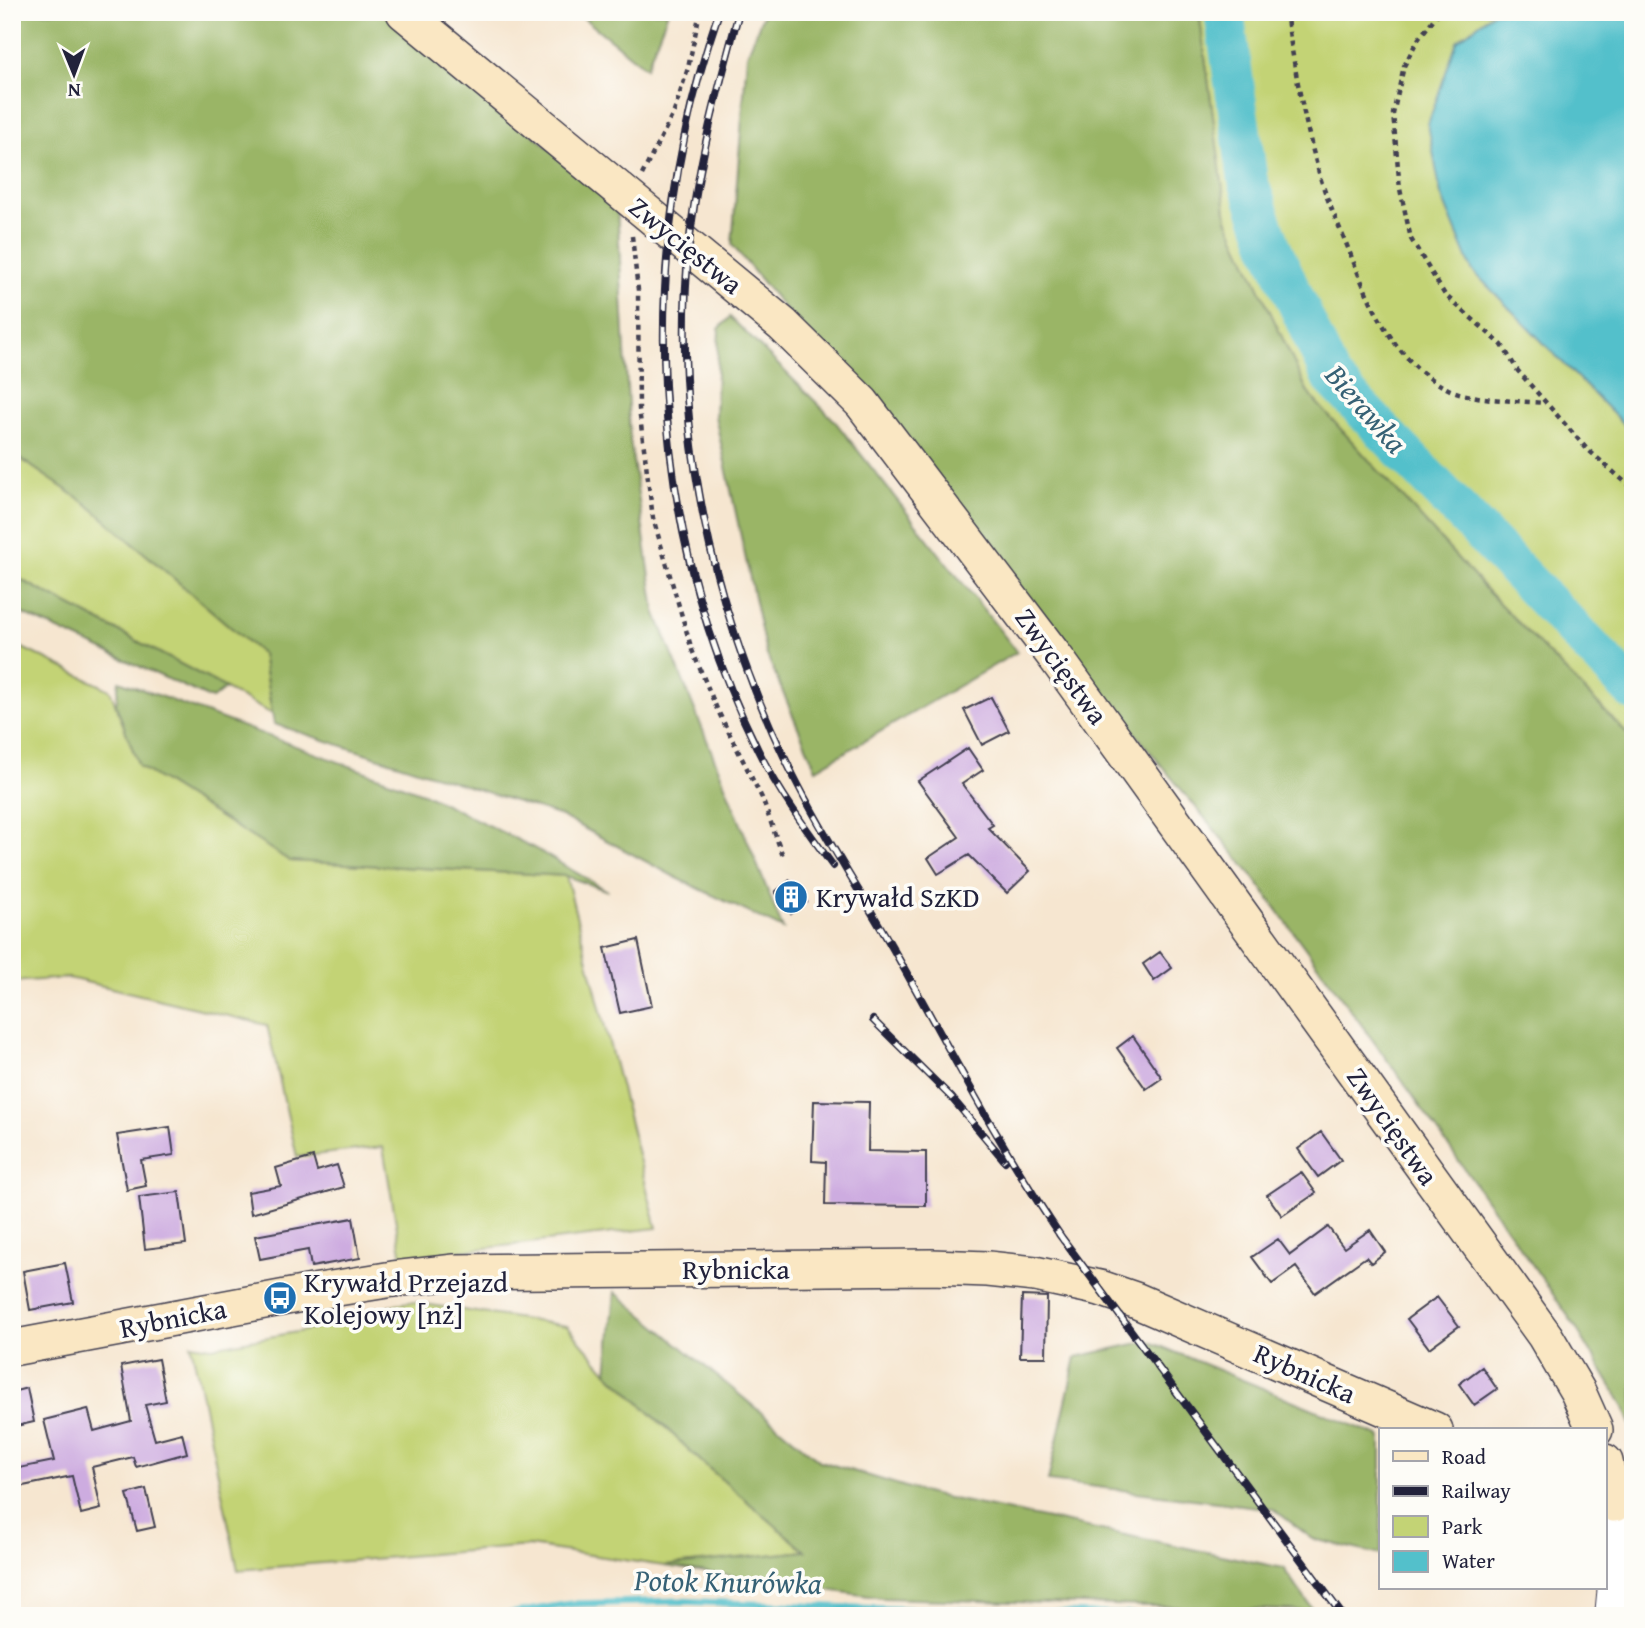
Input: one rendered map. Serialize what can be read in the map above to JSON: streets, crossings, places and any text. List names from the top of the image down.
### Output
{
  "streets": {
    "main road": ["Zwycięstwa", "Rybnicka"]
  },
  "water": ["Bierawka", "Potok Knurówka"],
  "places": {
    "building": ["Krywałd SzKD"],
    "bus stop": ["Krywałd Przejazd Kolejowy [nż]"]
  },
  "legend": [
    "Road",
    "Railway",
    "Park",
    "Water"
  ],
  "north": "bottom"
}
